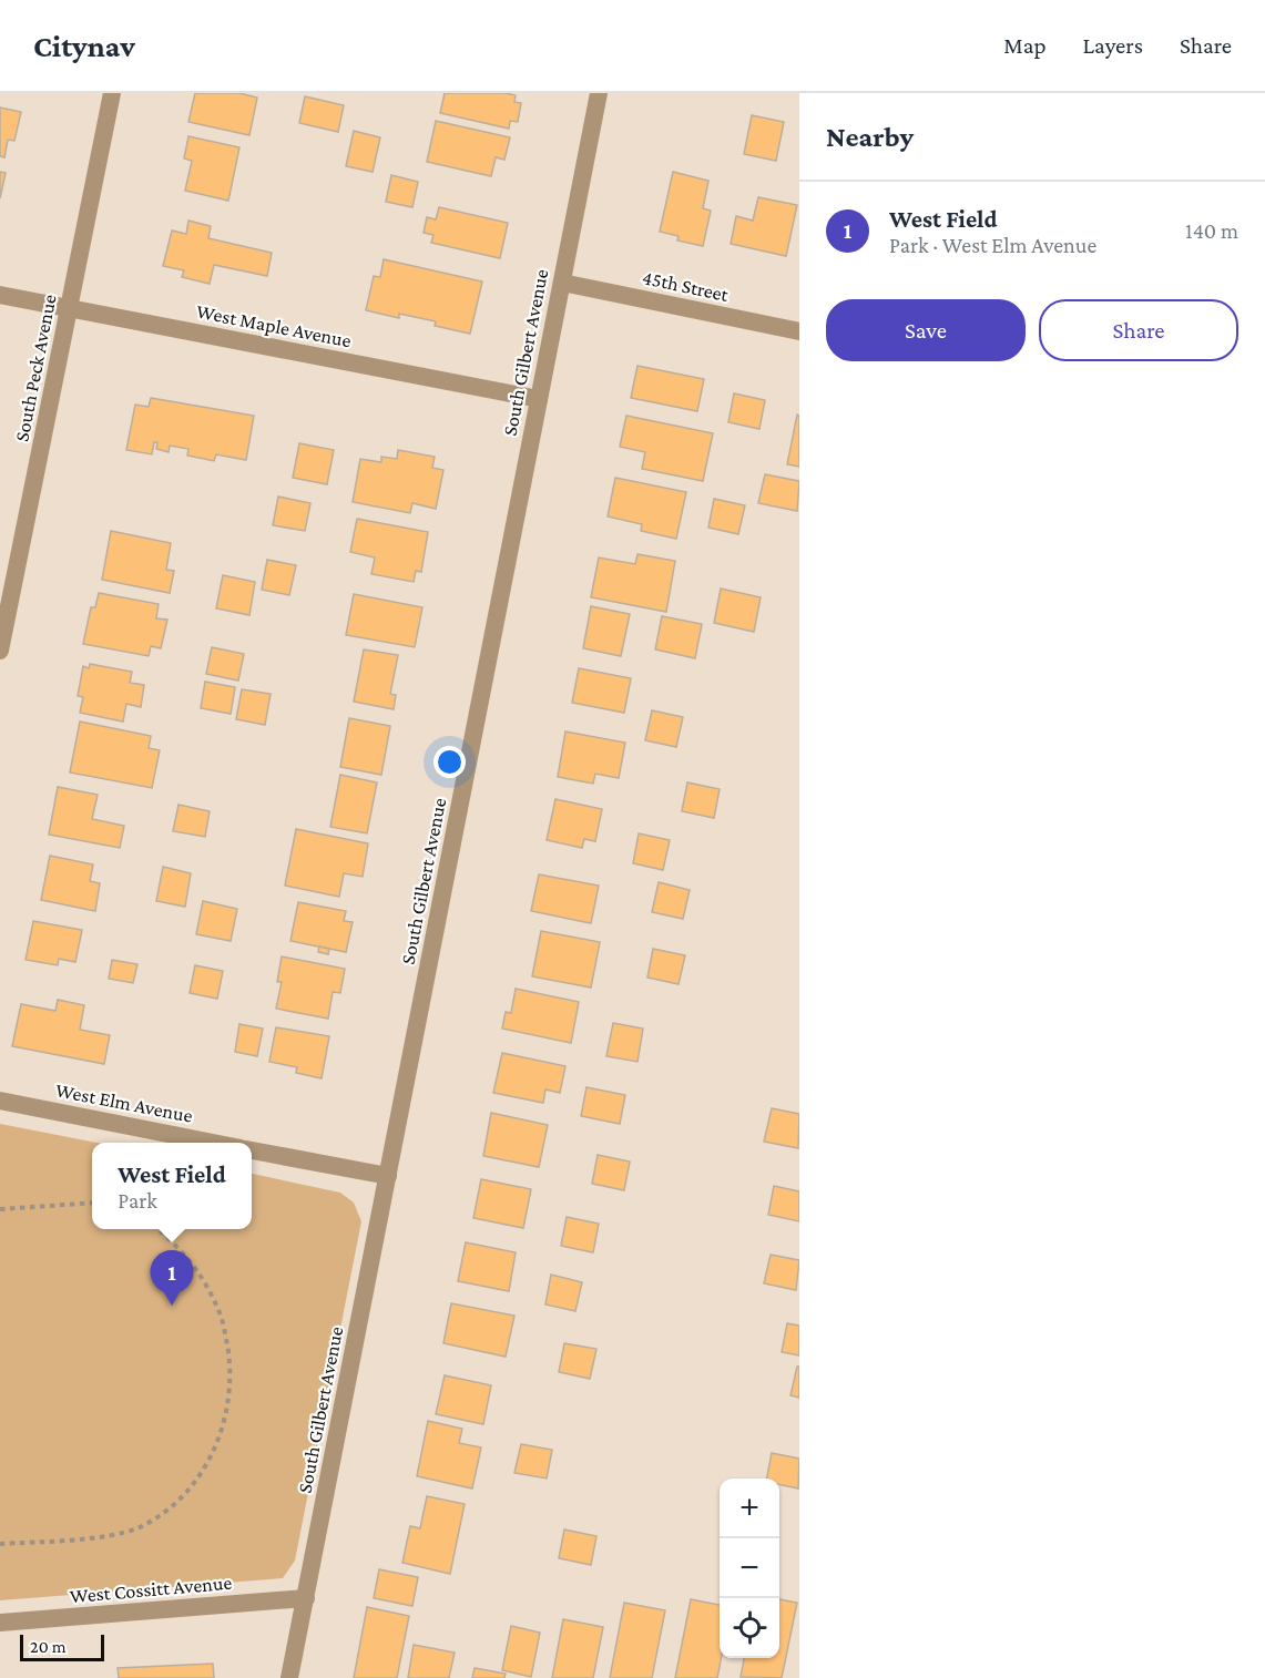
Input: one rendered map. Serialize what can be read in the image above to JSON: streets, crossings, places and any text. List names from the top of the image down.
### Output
{
  "streets": {
    "street": [
      "45th Street",
      "West Maple Avenue",
      "South Gilbert Avenue",
      "South Peck Avenue",
      "West Elm Avenue",
      "West Cossitt Avenue"
    ]
  },
  "crossings": [
    ["45th Street", "South Gilbert Avenue"],
    ["West Maple Avenue", "South Gilbert Avenue"],
    ["West Maple Avenue", "South Peck Avenue"],
    ["South Gilbert Avenue", "West Cossitt Avenue"]
  ],
  "scale_bar": "20 m",
  "page": {
    "header": "Citynav",
    "nav": ["Map", "Layers", "Share"],
    "heading": "Nearby",
    "list": [
      {
        "mark": "1",
        "name": "West Field",
        "note": "Park · West Elm Avenue",
        "value": "140 m"
      }
    ],
    "buttons": ["Save", "Share"],
    "popup": ["West Field", "Park"],
    "pins": "1",
    "map_buttons": ["+", "−"],
    "scale": "20 m"
  }
}
